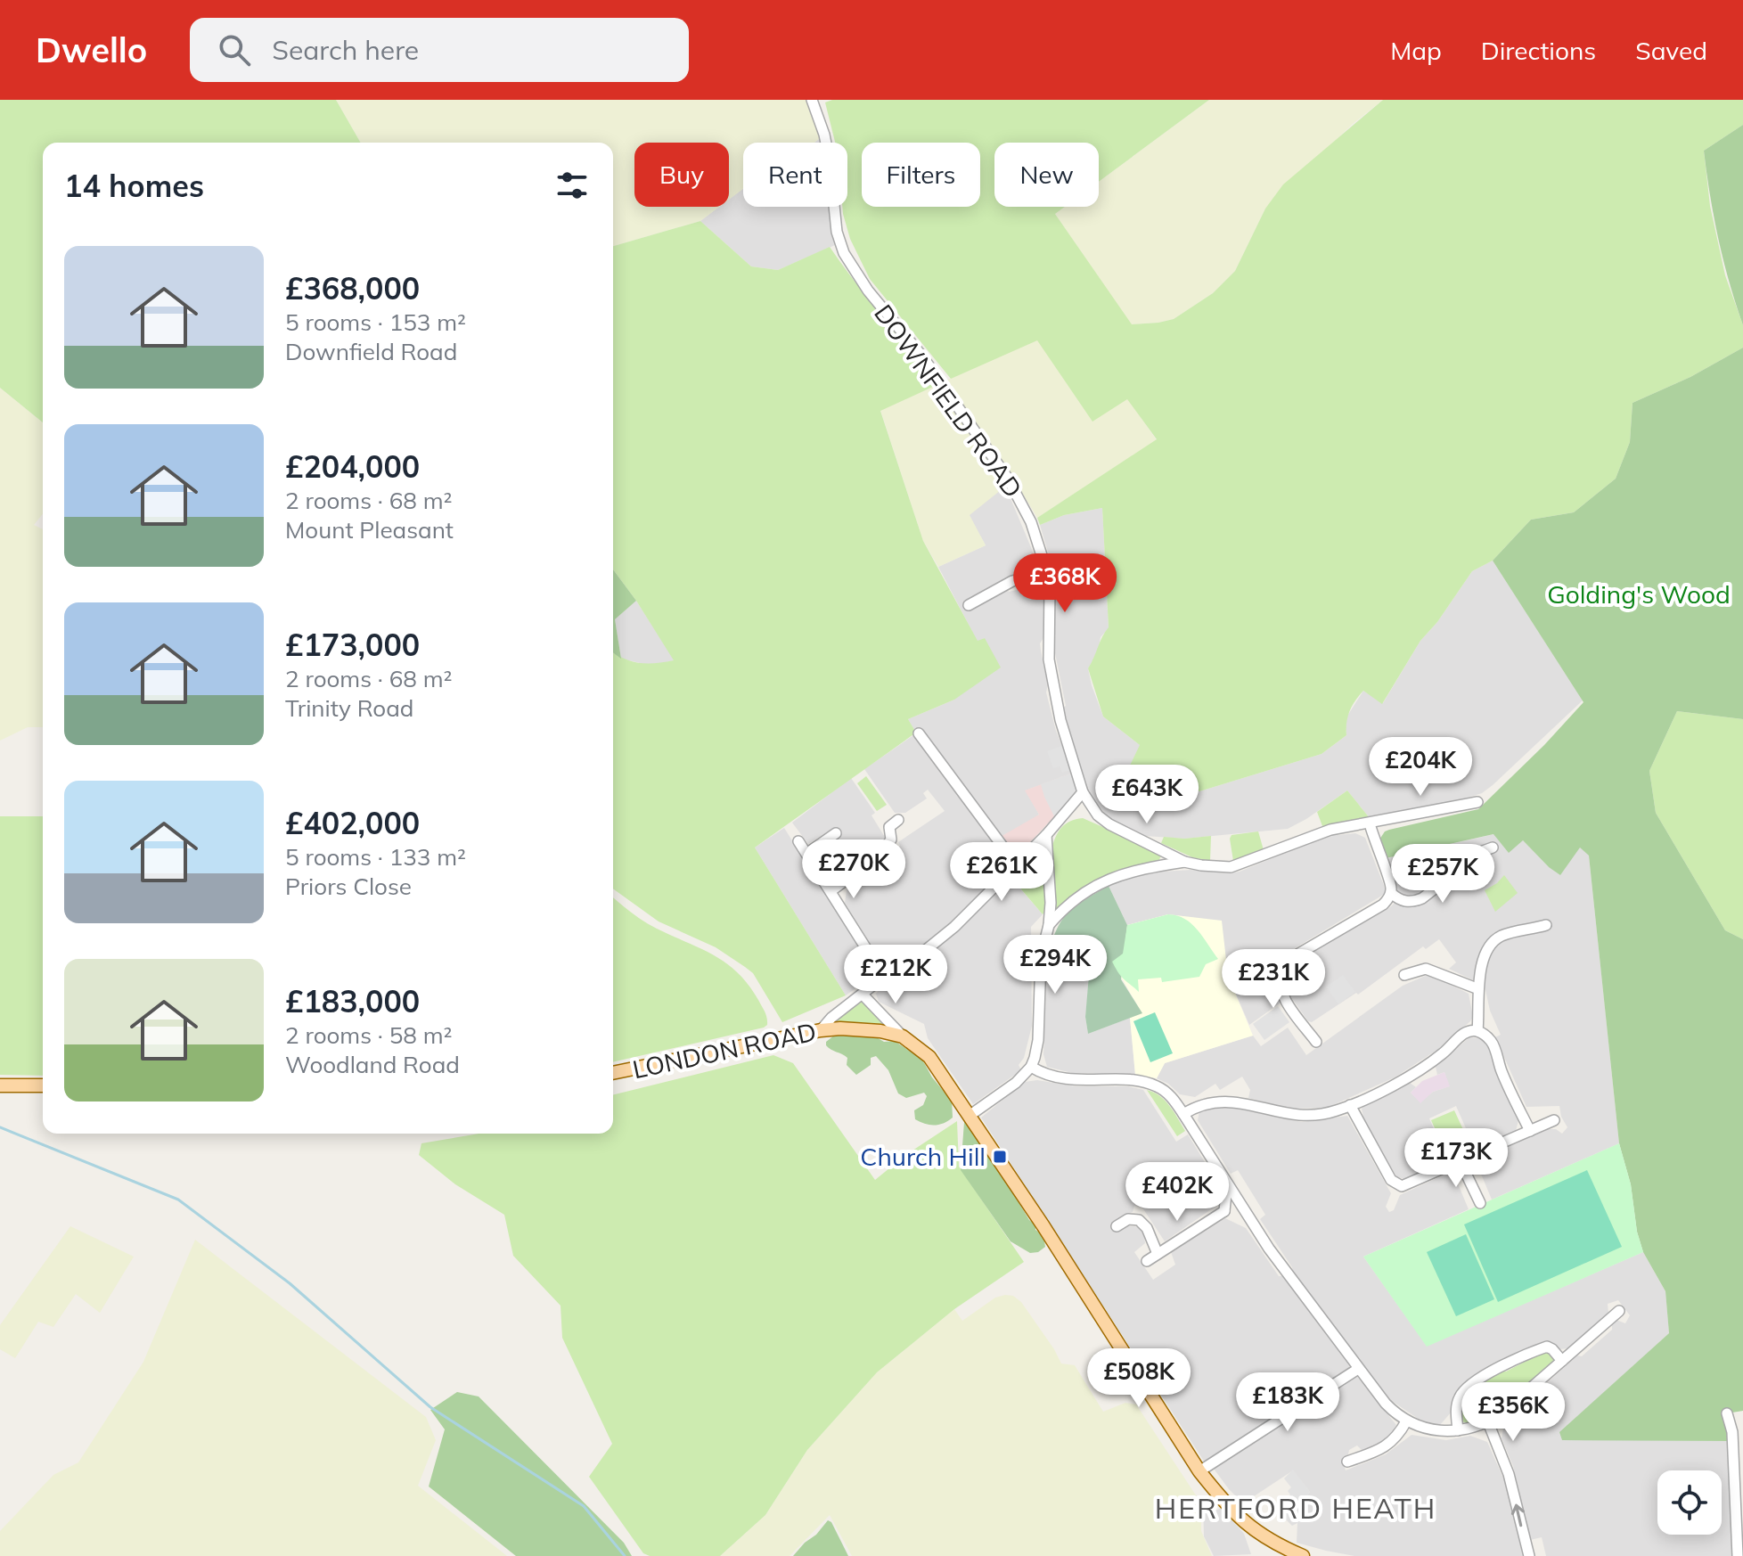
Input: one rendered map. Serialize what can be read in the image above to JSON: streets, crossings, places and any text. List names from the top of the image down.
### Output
{
  "streets": {
    "main road": ["LONDON ROAD"],
    "street": ["DOWNFIELD ROAD"]
  },
  "districts": ["HERTFORD HEATH"],
  "parks": ["Golding's Wood"],
  "places": {
    "transit": ["Church Hill"]
  },
  "page": {
    "header": "Dwello",
    "search": "Search here",
    "nav": ["Map", "Directions", "Saved"],
    "chip": [
      "Buy",
      "Rent",
      "Filters",
      "New"
    ],
    "heading": "14 homes",
    "list": [
      {
        "name": "£368,000",
        "note": "5 rooms · 153 m² · Downfield Road"
      },
      {
        "name": "£204,000",
        "note": "2 rooms · 68 m² · Mount Pleasant"
      },
      {
        "name": "£173,000",
        "note": "2 rooms · 68 m² · Trinity Road"
      },
      {
        "name": "£402,000",
        "note": "5 rooms · 133 m² · Priors Close"
      },
      {
        "name": "£183,000",
        "note": "2 rooms · 58 m² · Woodland Road"
      }
    ],
    "price": [
      "£368K",
      "£204K",
      "£643K",
      "£270K",
      "£261K",
      "£257K",
      "£294K",
      "£212K",
      "£231K",
      "£173K",
      "£402K",
      "£508K",
      "£183K",
      "£356K"
    ]
  }
}
